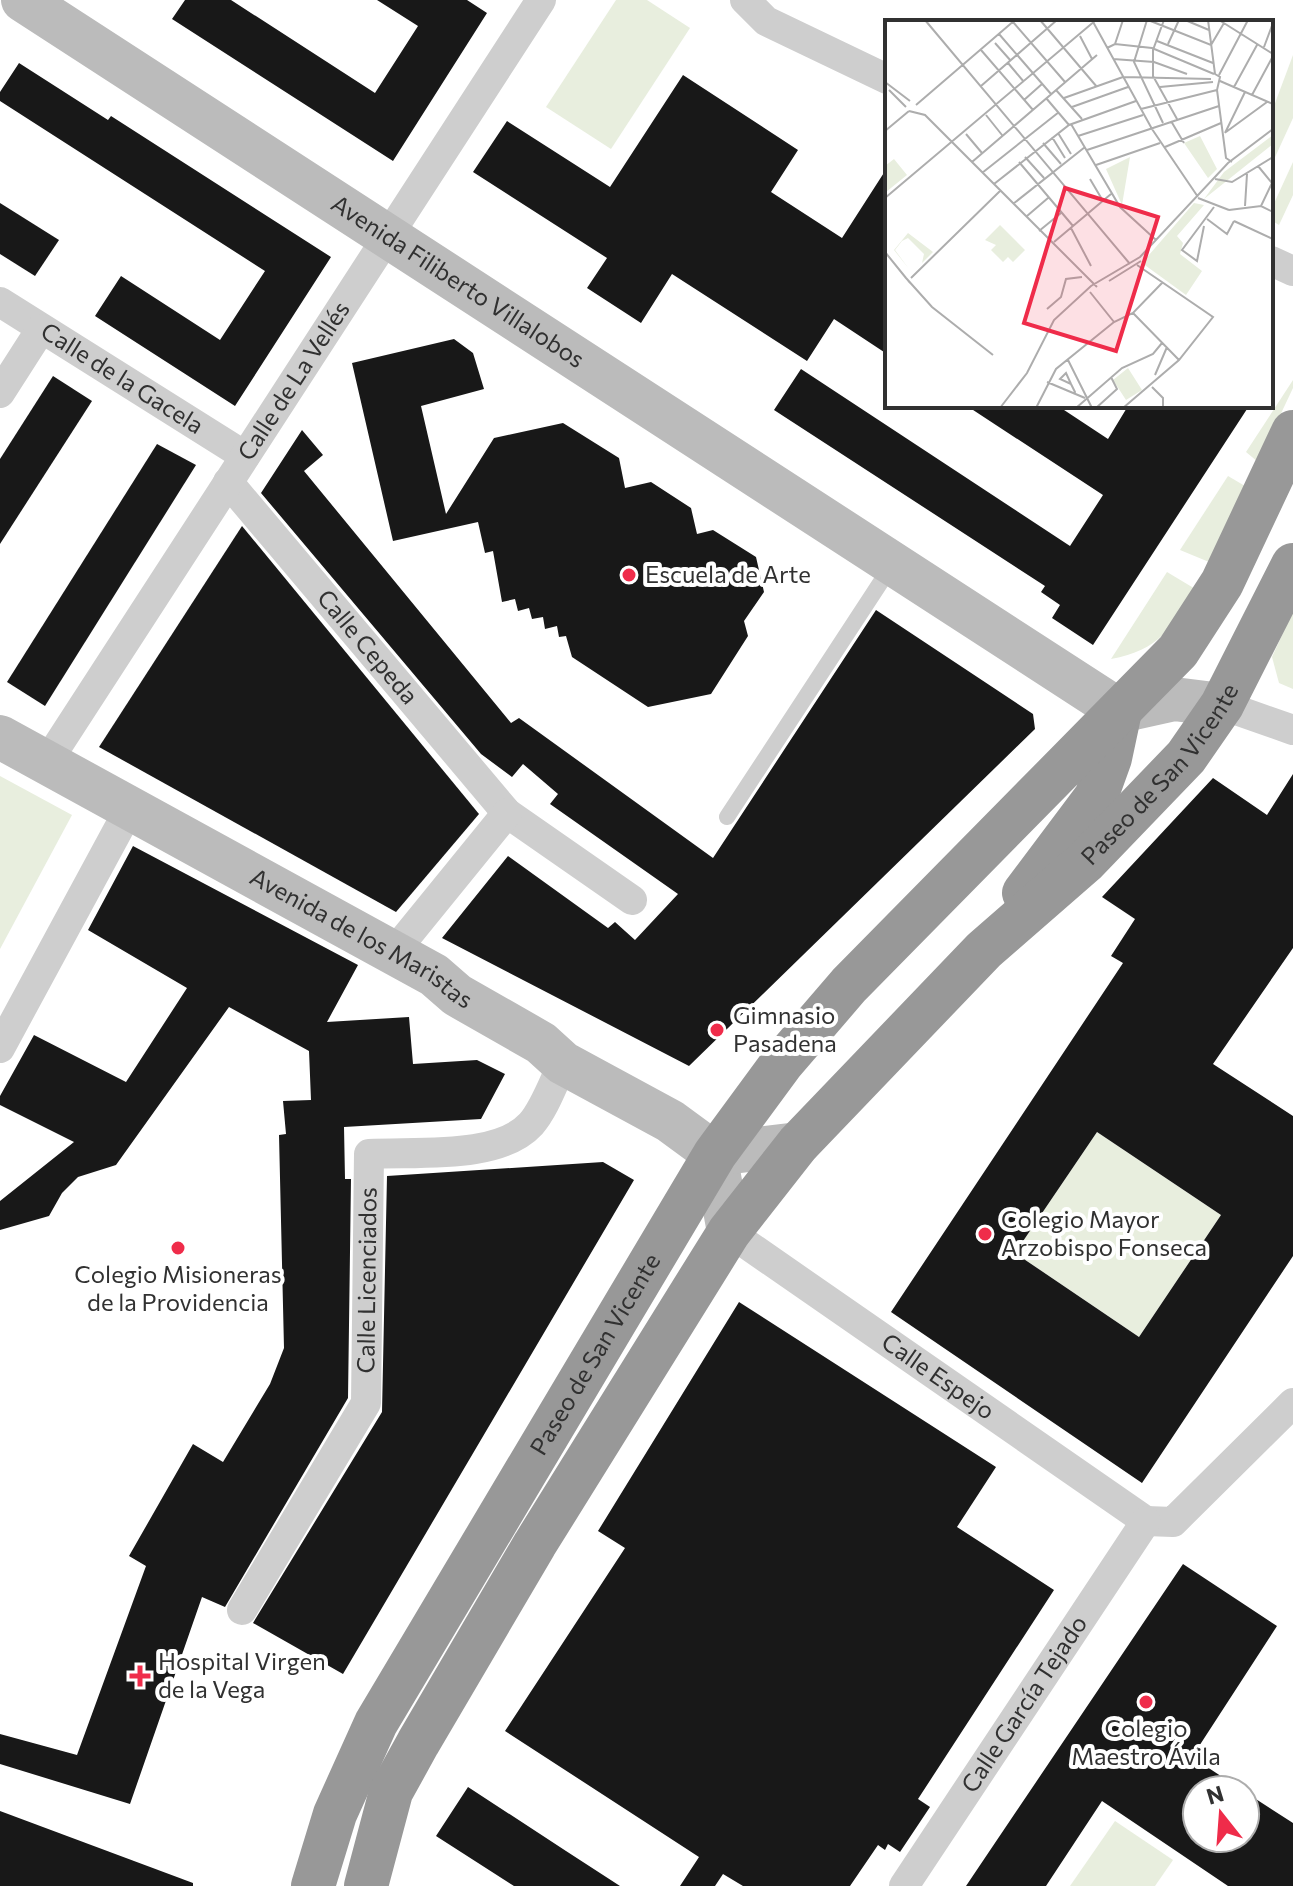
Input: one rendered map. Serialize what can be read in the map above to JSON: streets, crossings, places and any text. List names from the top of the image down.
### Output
{
  "streets": {
    "highway": ["Paseo de San Vicente"],
    "main road": ["Avenida Filiberto Villalobos", "Avenida de los Maristas"],
    "street": [
      "Calle de la Gacela",
      "Calle de La Vellés",
      "Calle Cepeda",
      "Calle Licenciados",
      "Calle Espejo",
      "Calle García Tejado"
    ]
  },
  "crossings": [
    ["Avenida Filiberto Villalobos", "Calle de La Vellés"],
    ["Avenida Filiberto Villalobos", "Paseo de San Vicente"],
    ["Calle de la Gacela", "Calle de La Vellés"],
    ["Calle de La Vellés", "Calle Cepeda"],
    ["Calle de La Vellés", "Avenida de los Maristas"],
    ["Paseo de San Vicente", "Avenida de los Maristas"],
    ["Paseo de San Vicente", "Calle Espejo"],
    ["Avenida de los Maristas", "Calle Licenciados"],
    ["Calle Espejo", "Calle García Tejado"]
  ],
  "places": {
    "other": [
      "Escuela de Arte",
      "Gimnasio Pasadena",
      "Colegio Mayor Arzobispo Fonseca",
      "Colegio Misioneras de la Providencia",
      "Colegio Maestro Ávila"
    ],
    "health": ["Hospital Virgen de la Vega"]
  },
  "north": "top"
}
